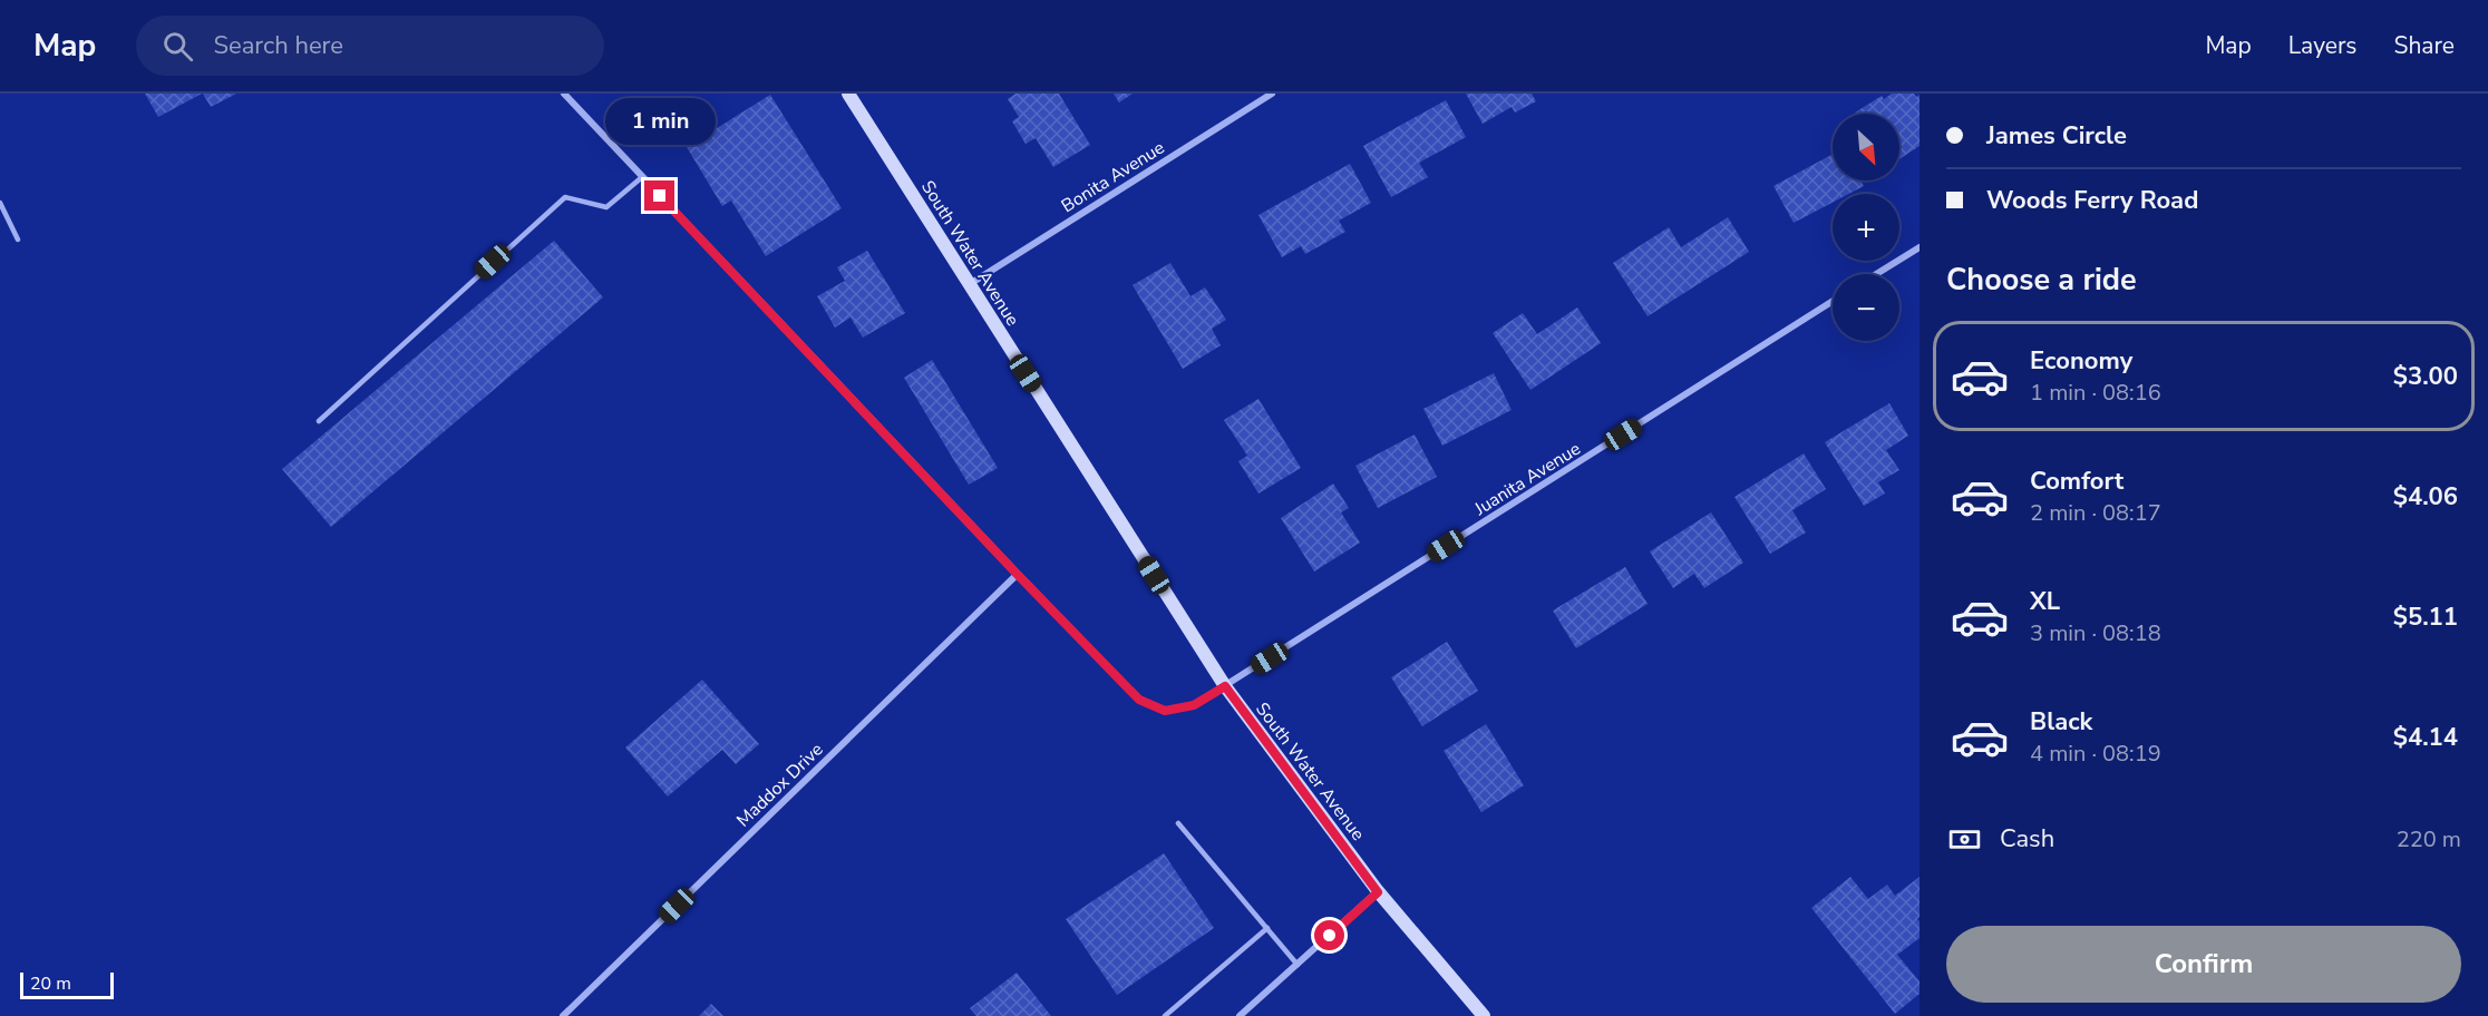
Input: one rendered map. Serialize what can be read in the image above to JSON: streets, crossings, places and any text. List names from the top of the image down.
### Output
{
  "streets": {
    "main road": ["South Water Avenue"],
    "street": ["Bonita Avenue", "Juanita Avenue", "Maddox Drive"]
  },
  "crossings": [
    ["Bonita Avenue", "South Water Avenue"],
    ["South Water Avenue", "Juanita Avenue"],
    ["Juanita Avenue", "Maddox Drive"]
  ],
  "scale_bar": "20 m",
  "north": "bottom right",
  "page": {
    "header": "Map",
    "search": "Search here",
    "nav": ["Map", "Layers", "Share"],
    "banner": ["James Circle", "Woods Ferry Road"],
    "bubble": "1 min",
    "map_buttons": ["+", "−"],
    "heading": "Choose a ride",
    "list": [
      {
        "name": "Economy",
        "note": "1 min · 08:16",
        "value": "$3.00"
      },
      {
        "name": "Comfort",
        "note": "2 min · 08:17",
        "value": "$4.06"
      },
      {
        "name": "XL",
        "note": "3 min · 08:18",
        "value": "$5.11"
      },
      {
        "name": "Black",
        "note": "4 min · 08:19",
        "value": "$4.14"
      }
    ],
    "pay": ["Cash", "220 m"],
    "buttons": "Confirm",
    "scale": "20 m"
  }
}
